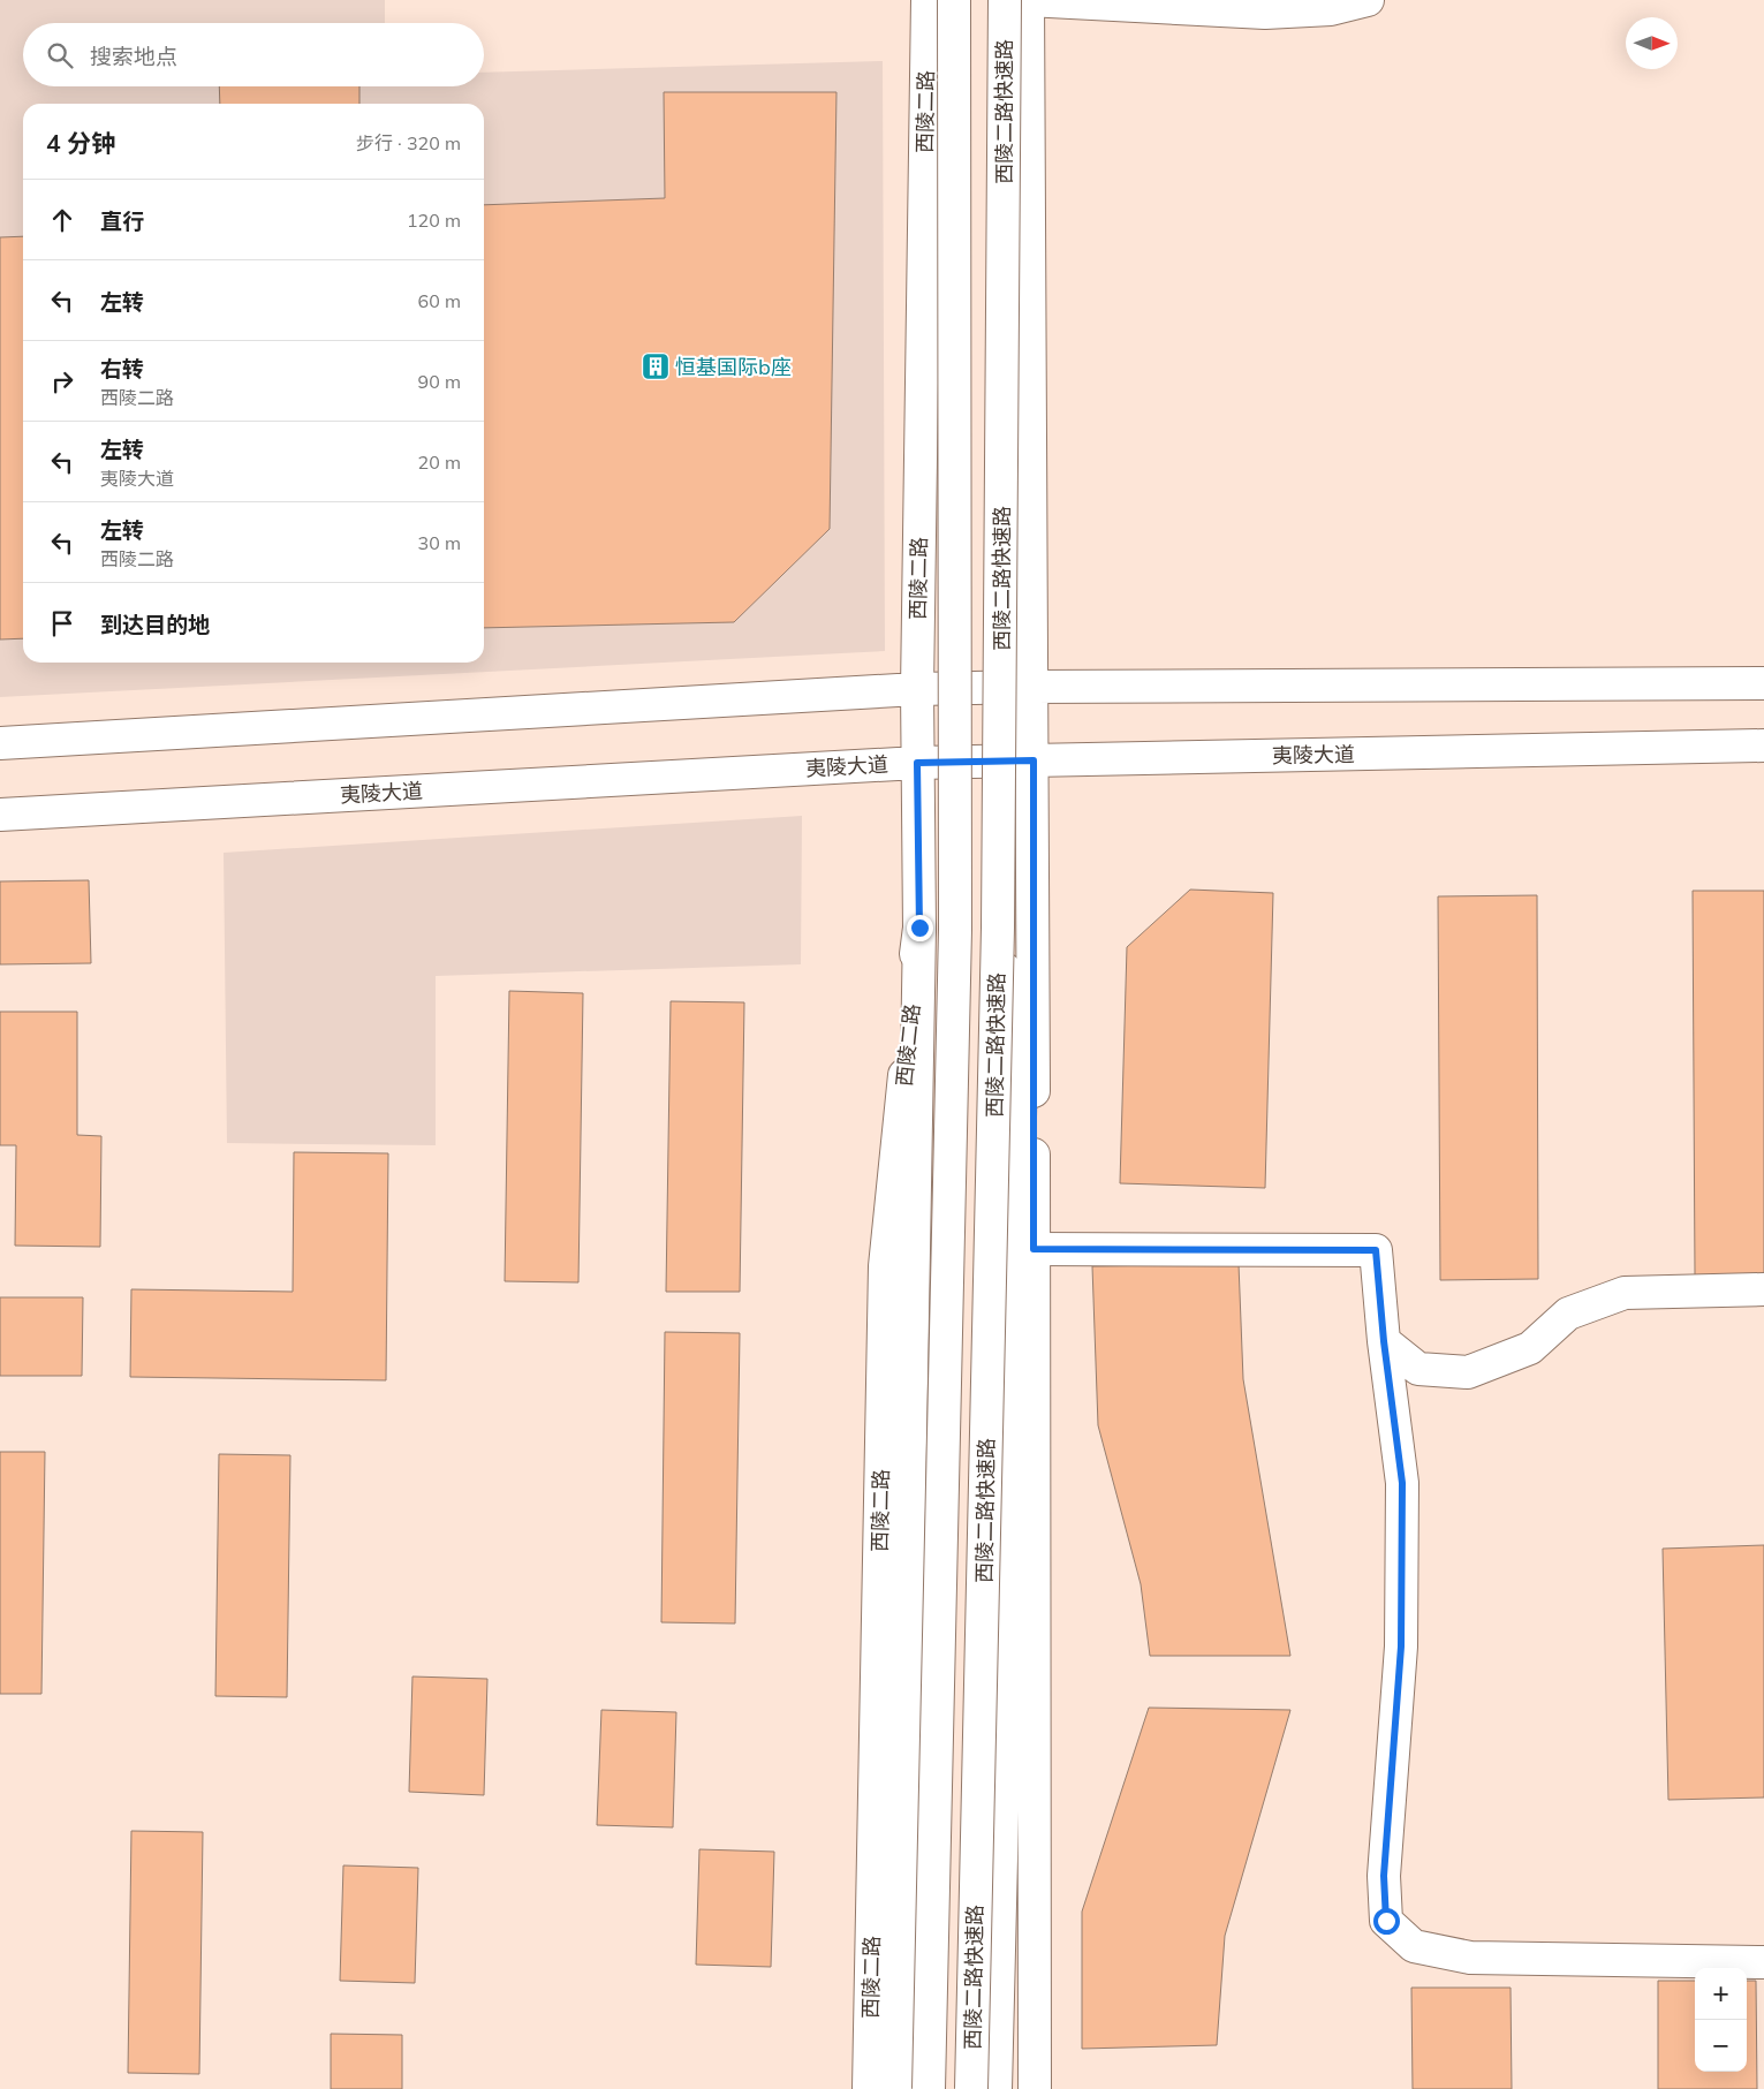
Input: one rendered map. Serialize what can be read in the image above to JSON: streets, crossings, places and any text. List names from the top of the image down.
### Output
{
  "streets": {
    "main road": ["西陵二路", "西陵二路快速路", "夷陵大道"]
  },
  "crossings": [
    ["西陵二路", "夷陵大道"]
  ],
  "places": {
    "building": ["恒基国际b座"]
  },
  "north": "right",
  "page": {
    "search": "搜索地点",
    "heading": ["4 分钟", "步行 · 320 m"],
    "list": [
      ["直行", "120 m"],
      ["左转", "60 m"],
      ["右转", "西陵二路", "90 m"],
      ["左转", "夷陵大道", "20 m"],
      ["左转", "西陵二路", "30 m"],
      "到达目的地"
    ],
    "map_buttons": ["+", "−"]
  }
}
